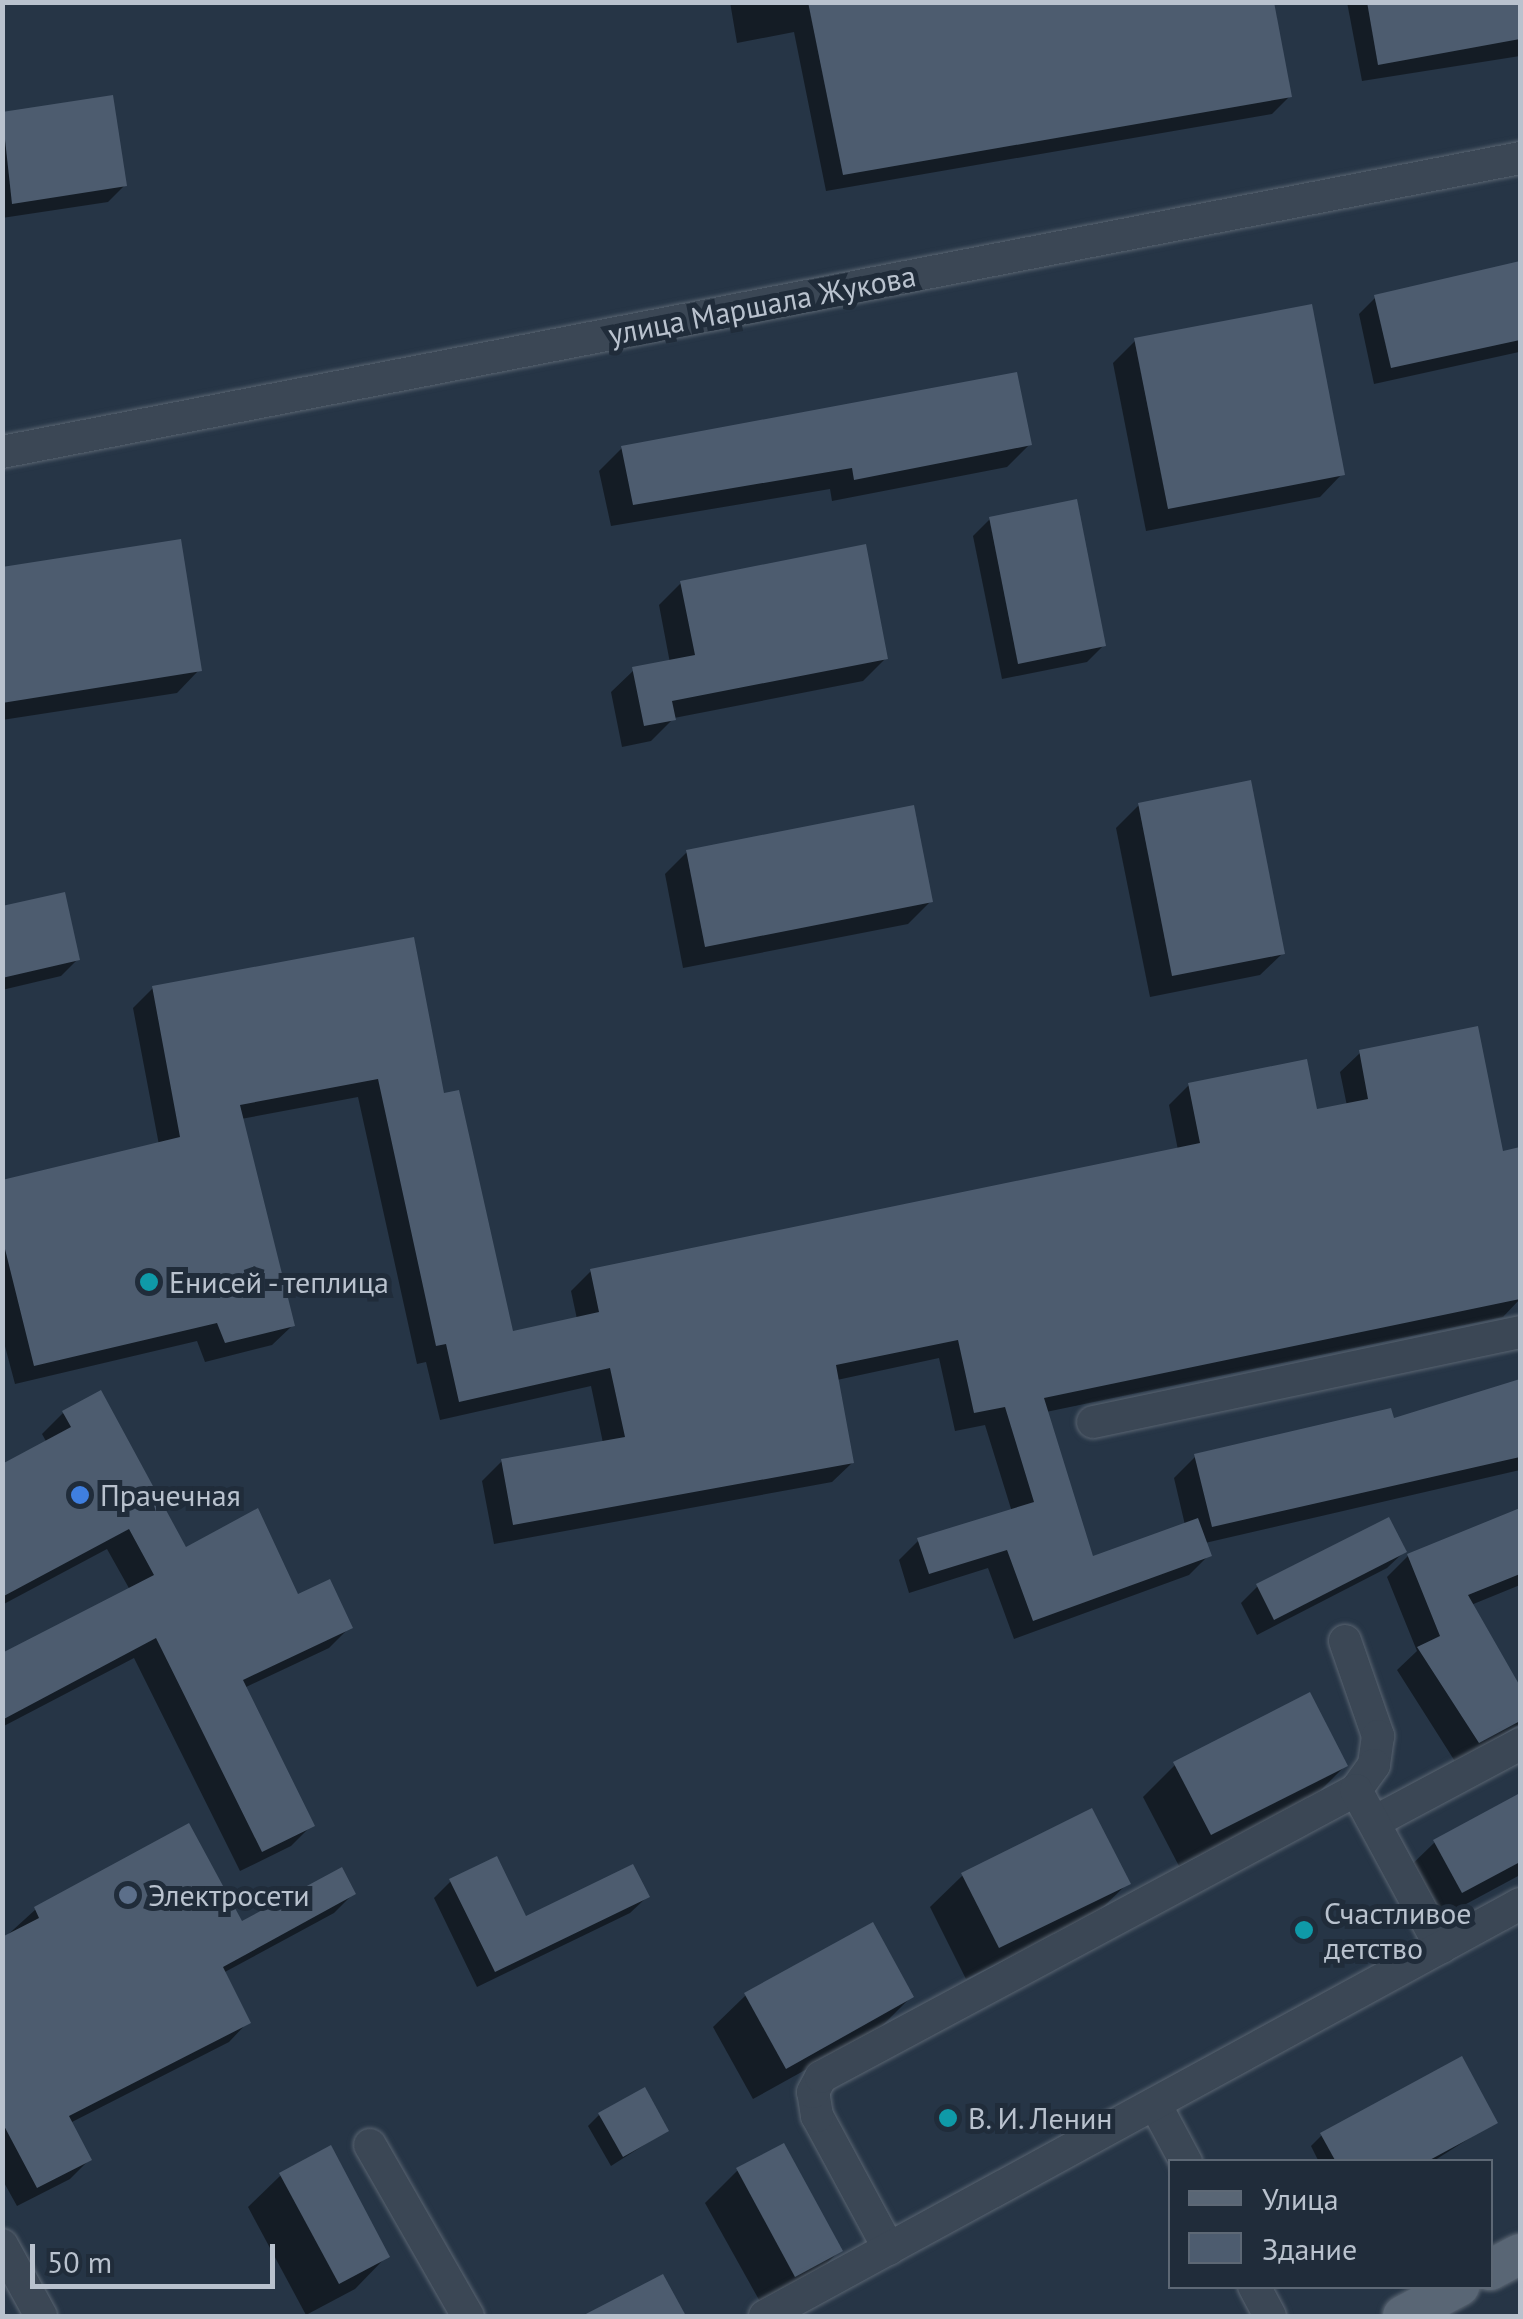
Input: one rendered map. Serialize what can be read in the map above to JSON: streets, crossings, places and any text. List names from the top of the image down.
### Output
{
  "streets": {
    "street": ["улица Маршала Жукова"]
  },
  "places": [
    "Енисей - теплица",
    "Прачечная",
    "Электросети",
    "Счастливое детство",
    "В. И. Ленин"
  ],
  "legend": ["Улица", "Здание"],
  "scale_bar": "50 m"
}
